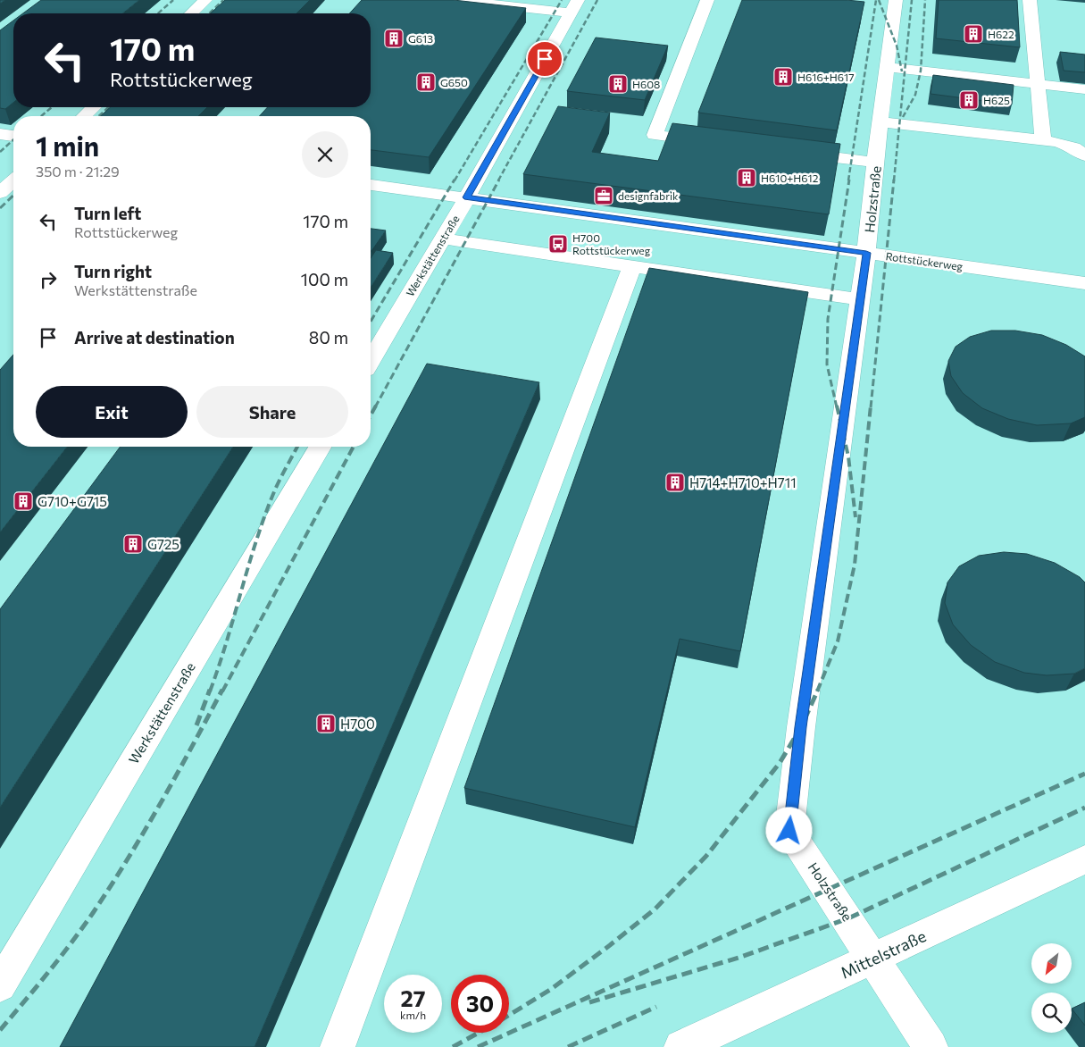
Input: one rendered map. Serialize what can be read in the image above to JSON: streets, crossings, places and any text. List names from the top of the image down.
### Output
{
  "streets": {
    "street": [
      "Holzstraße",
      "Werkstättenstraße",
      "Rottstückerweg",
      "Mittelstraße"
    ]
  },
  "crossings": [
    ["Holzstraße", "Rottstückerweg"],
    ["Holzstraße", "Mittelstraße"],
    ["Werkstättenstraße", "Rottstückerweg"]
  ],
  "places": {
    "building": [
      "H622",
      "G613",
      "H616+H617",
      "G650",
      "H608",
      "H625",
      "H610+H612",
      "H714+H710+H711",
      "G710+G715",
      "G725",
      "H700"
    ],
    "office": ["designfabrik"],
    "bus stop": ["H700 Rottstückerweg"]
  },
  "north": "bottom left",
  "page": {
    "turn": ["170 m", "Rottstückerweg"],
    "heading": ["1 min", "350 m · 21:29"],
    "list": [
      {
        "name": "Turn left",
        "note": "Rottstückerweg",
        "value": "170 m"
      },
      {
        "name": "Turn right",
        "note": "Werkstättenstraße",
        "value": "100 m"
      },
      {
        "name": "Arrive at destination",
        "value": "80 m"
      }
    ],
    "buttons": ["Exit", "Share"],
    "speed": "27 km/h",
    "limit": "30"
  }
}
